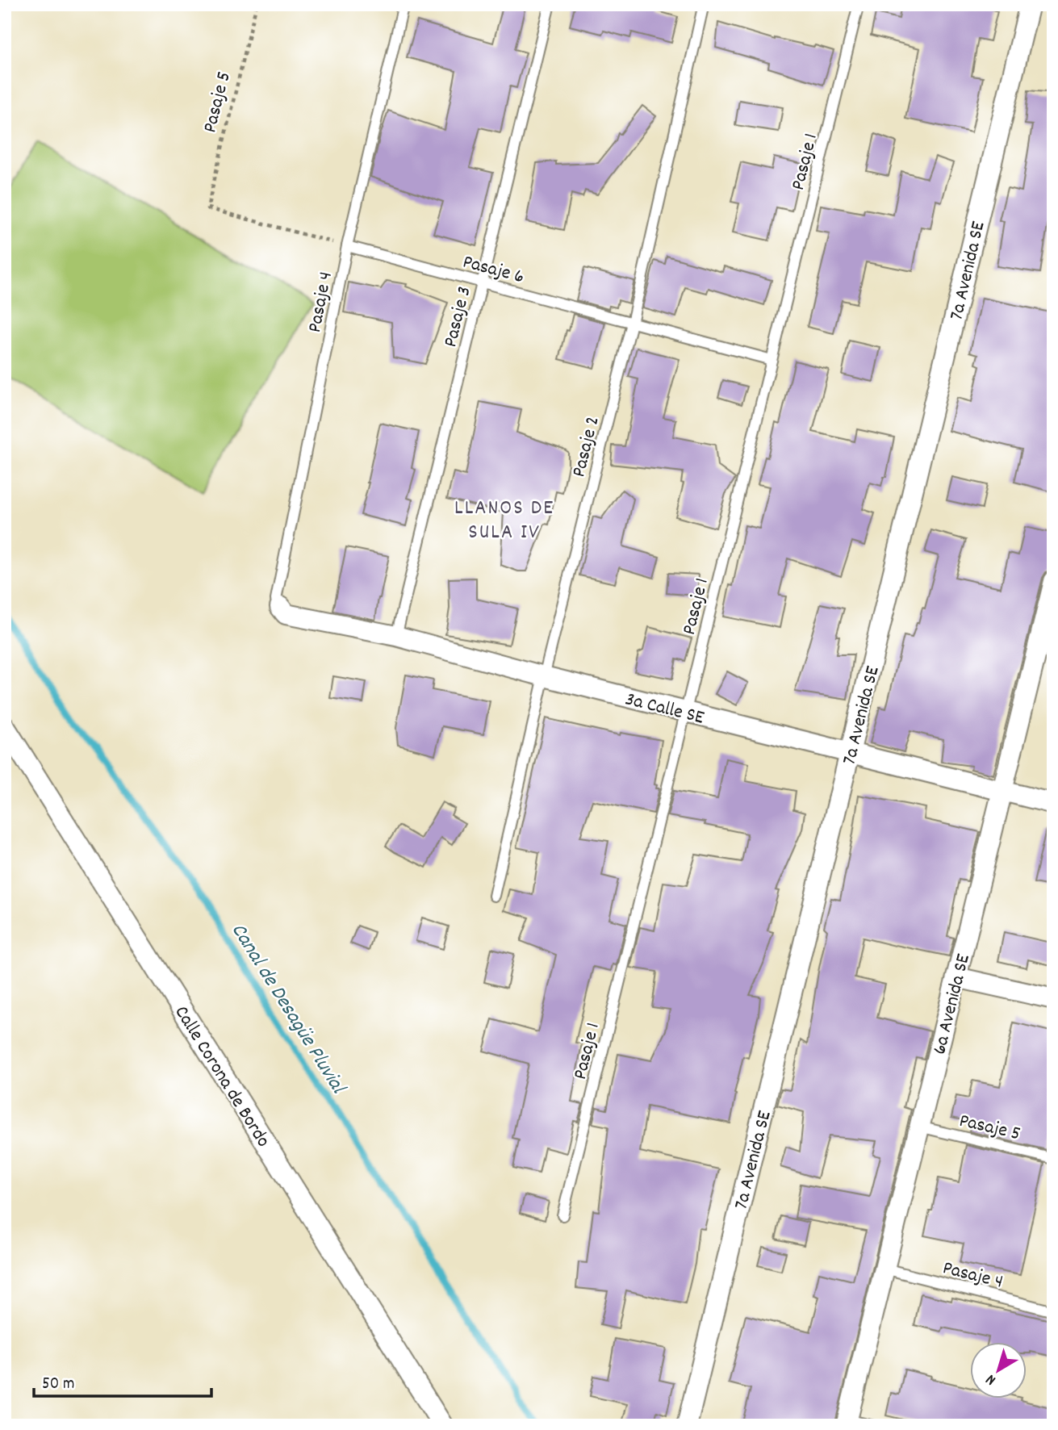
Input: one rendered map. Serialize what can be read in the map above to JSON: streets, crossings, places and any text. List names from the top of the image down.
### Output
{
  "streets": {
    "street": [
      "7a Avenida SE",
      "3a Calle SE",
      "6a Avenida SE",
      "Calle Corona de Bordo"
    ],
    "lane": [
      "Pasaje 5",
      "Pasaje 1",
      "Pasaje 6",
      "Pasaje 4",
      "Pasaje 3",
      "Pasaje 2"
    ]
  },
  "crossings": [
    ["Pasaje 5", "Pasaje 6"],
    ["Pasaje 5", "Pasaje 4"],
    ["Pasaje 5", "6a Avenida SE"],
    ["Pasaje 1", "Pasaje 6"],
    ["Pasaje 1", "3a Calle SE"],
    ["Pasaje 6", "Pasaje 4"],
    ["Pasaje 6", "Pasaje 3"],
    ["Pasaje 6", "Pasaje 2"],
    ["7a Avenida SE", "3a Calle SE"],
    ["Pasaje 4", "3a Calle SE"],
    ["Pasaje 4", "6a Avenida SE"],
    ["Pasaje 3", "3a Calle SE"],
    ["Pasaje 2", "3a Calle SE"],
    ["3a Calle SE", "6a Avenida SE"]
  ],
  "districts": ["LLANOS DE SULA IV"],
  "water": ["Canal de Desagüe Pluvial"],
  "scale_bar": "50 m",
  "north": "bottom left"
}
